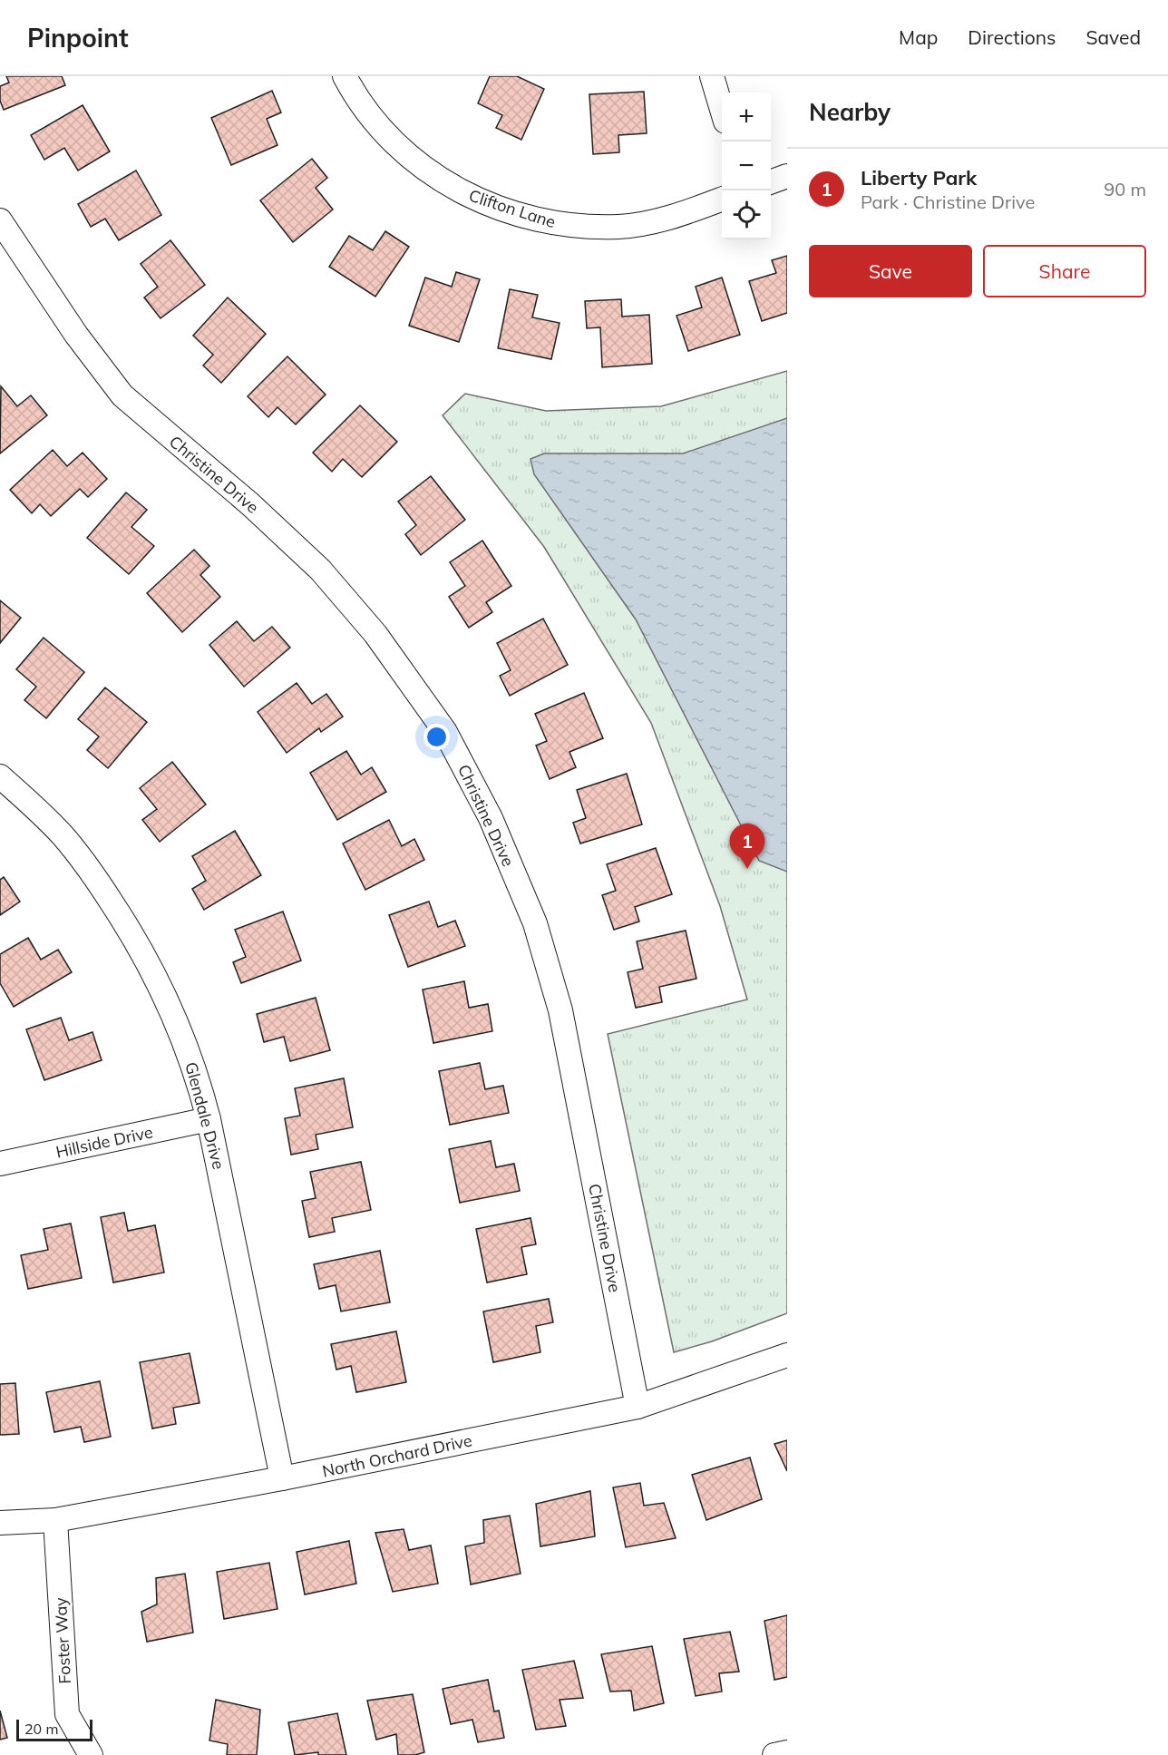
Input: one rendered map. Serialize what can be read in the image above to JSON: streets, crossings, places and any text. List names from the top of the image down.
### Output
{
  "streets": {
    "street": [
      "Clifton Lane",
      "Christine Drive",
      "Glendale Drive",
      "Hillside Drive",
      "North Orchard Drive",
      "Foster Way"
    ]
  },
  "crossings": [
    ["Christine Drive", "North Orchard Drive"],
    ["Glendale Drive", "Hillside Drive"],
    ["Glendale Drive", "North Orchard Drive"],
    ["North Orchard Drive", "Foster Way"]
  ],
  "scale_bar": "20 m",
  "page": {
    "header": "Pinpoint",
    "nav": ["Map", "Directions", "Saved"],
    "heading": "Nearby",
    "map_buttons": ["+", "−"],
    "list": [
      {
        "mark": "1",
        "name": "Liberty Park",
        "note": "Park · Christine Drive",
        "value": "90 m"
      }
    ],
    "buttons": ["Save", "Share"],
    "pins": "1",
    "scale": "20 m"
  }
}
